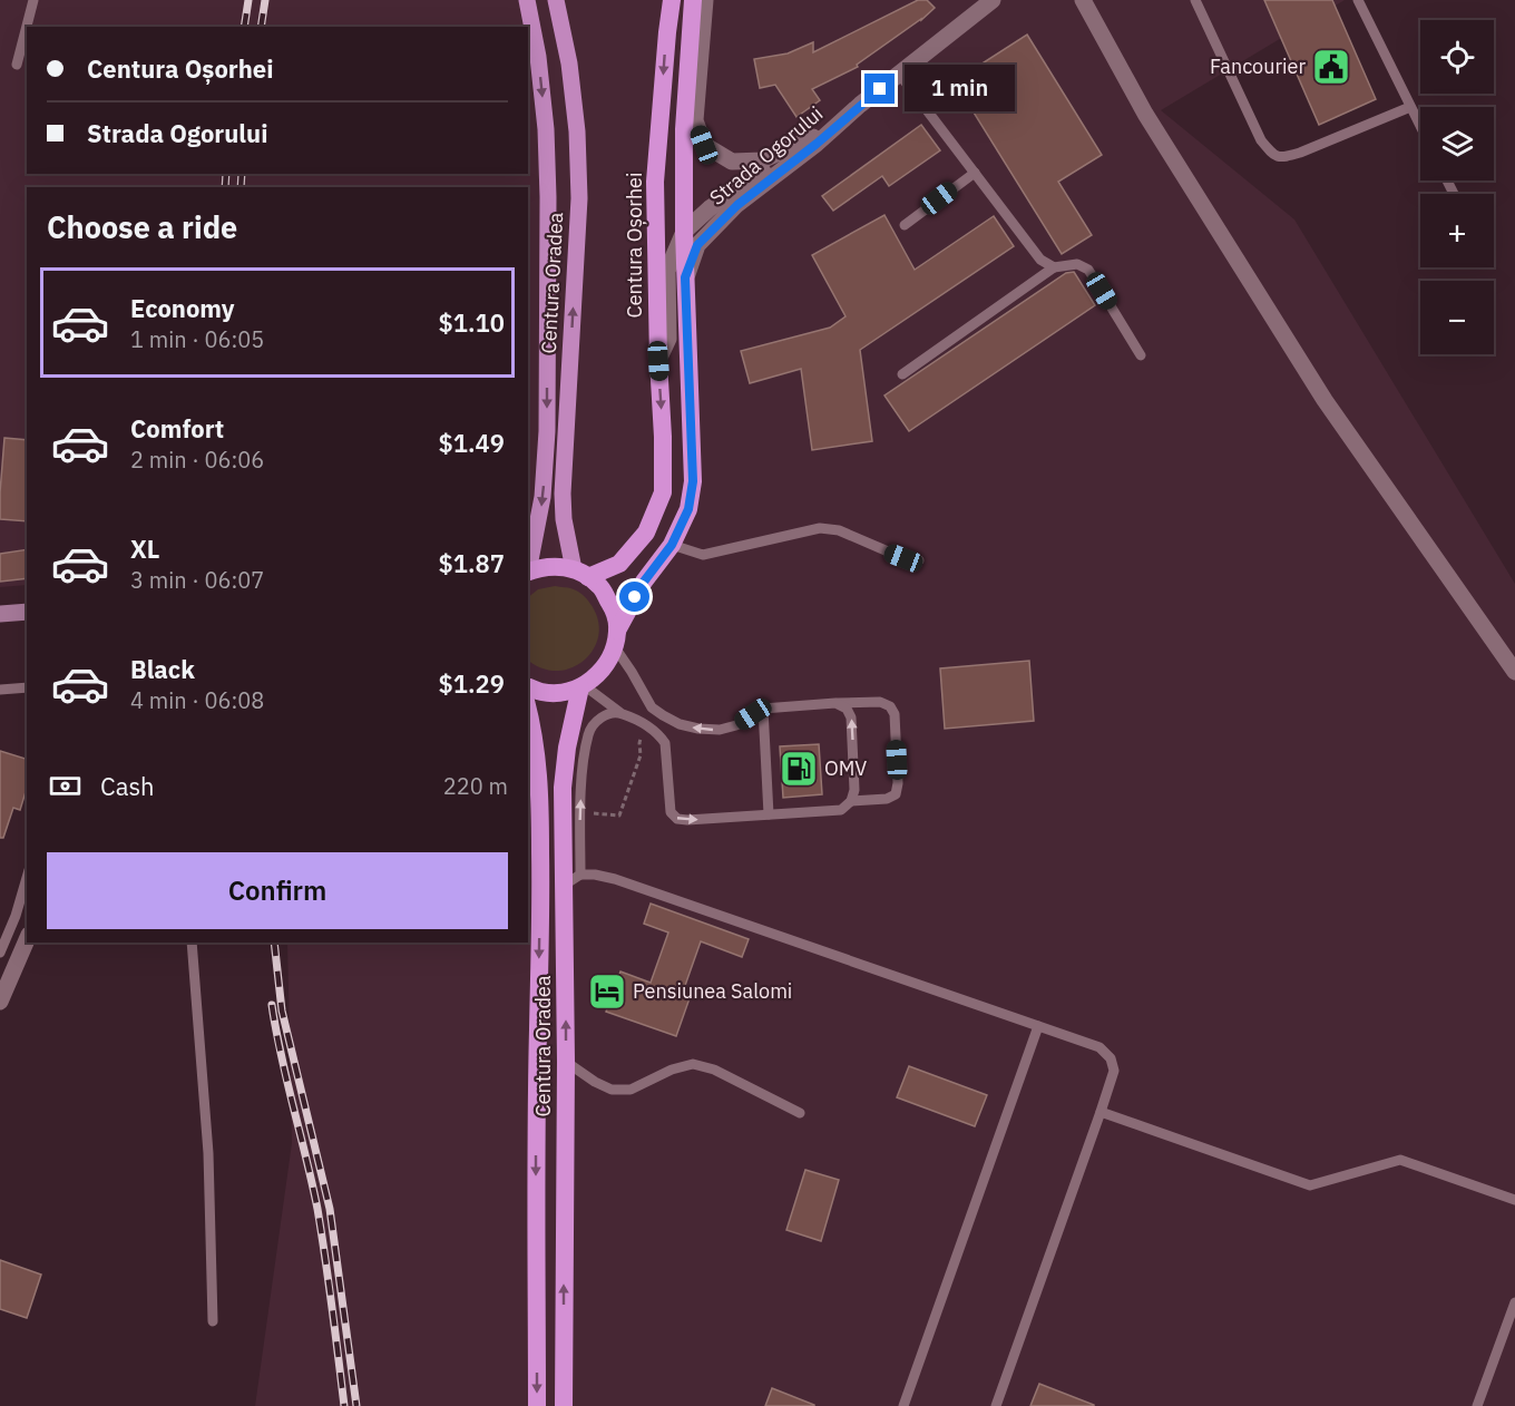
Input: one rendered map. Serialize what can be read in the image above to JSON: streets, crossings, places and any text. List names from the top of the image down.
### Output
{
  "streets": {
    "highway": ["Centura Oșorhei", "Centura Oradea"],
    "street": ["Strada Ogorului"]
  },
  "crossings": [
    ["Strada Ogorului", "Centura Oșorhei"],
    ["Centura Oșorhei", "Centura Oradea"]
  ],
  "places": {
    "public building": ["Fancourier"],
    "fuel station": ["OMV"],
    "hotel": ["Pensiunea Salomi"]
  },
  "page": {
    "map_buttons": ["+", "−"],
    "banner": ["Centura Oșorhei", "Strada Ogorului"],
    "bubble": "1 min",
    "heading": "Choose a ride",
    "list": [
      {
        "name": "Economy",
        "note": "1 min · 06:05",
        "value": "$1.10"
      },
      {
        "name": "Comfort",
        "note": "2 min · 06:06",
        "value": "$1.49"
      },
      {
        "name": "XL",
        "note": "3 min · 06:07",
        "value": "$1.87"
      },
      {
        "name": "Black",
        "note": "4 min · 06:08",
        "value": "$1.29"
      }
    ],
    "pay": ["Cash", "220 m"],
    "buttons": "Confirm"
  }
}
